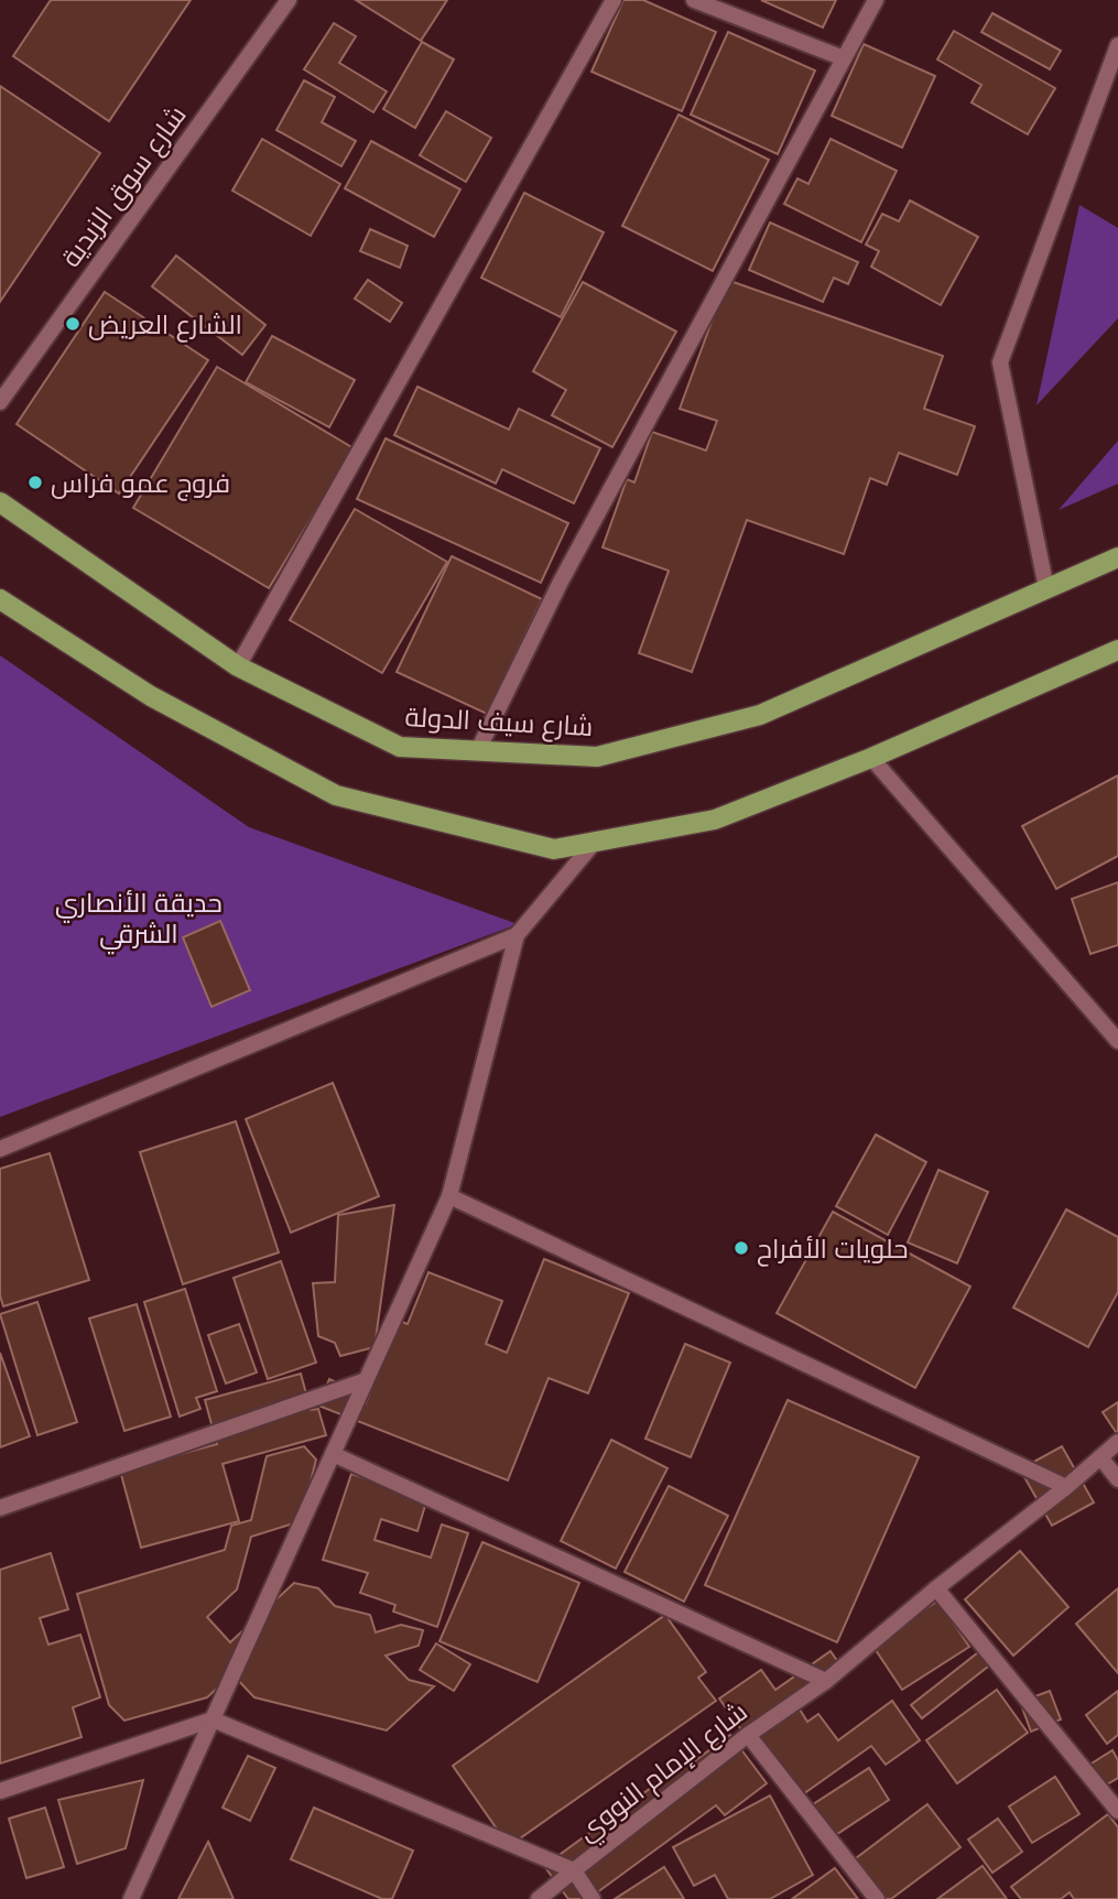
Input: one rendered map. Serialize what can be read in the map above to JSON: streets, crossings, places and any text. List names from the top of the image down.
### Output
{
  "streets": {
    "main road": ["شارع سيف الدولة"],
    "street": ["شارع سوق الزبدية", "شارع الإمام النووي"]
  },
  "parks": ["حديقة الأنصاري الشرقي"],
  "places": ["الشارع العريض", "فروج عمو فراس", "حلويات الأفراح"]
}
